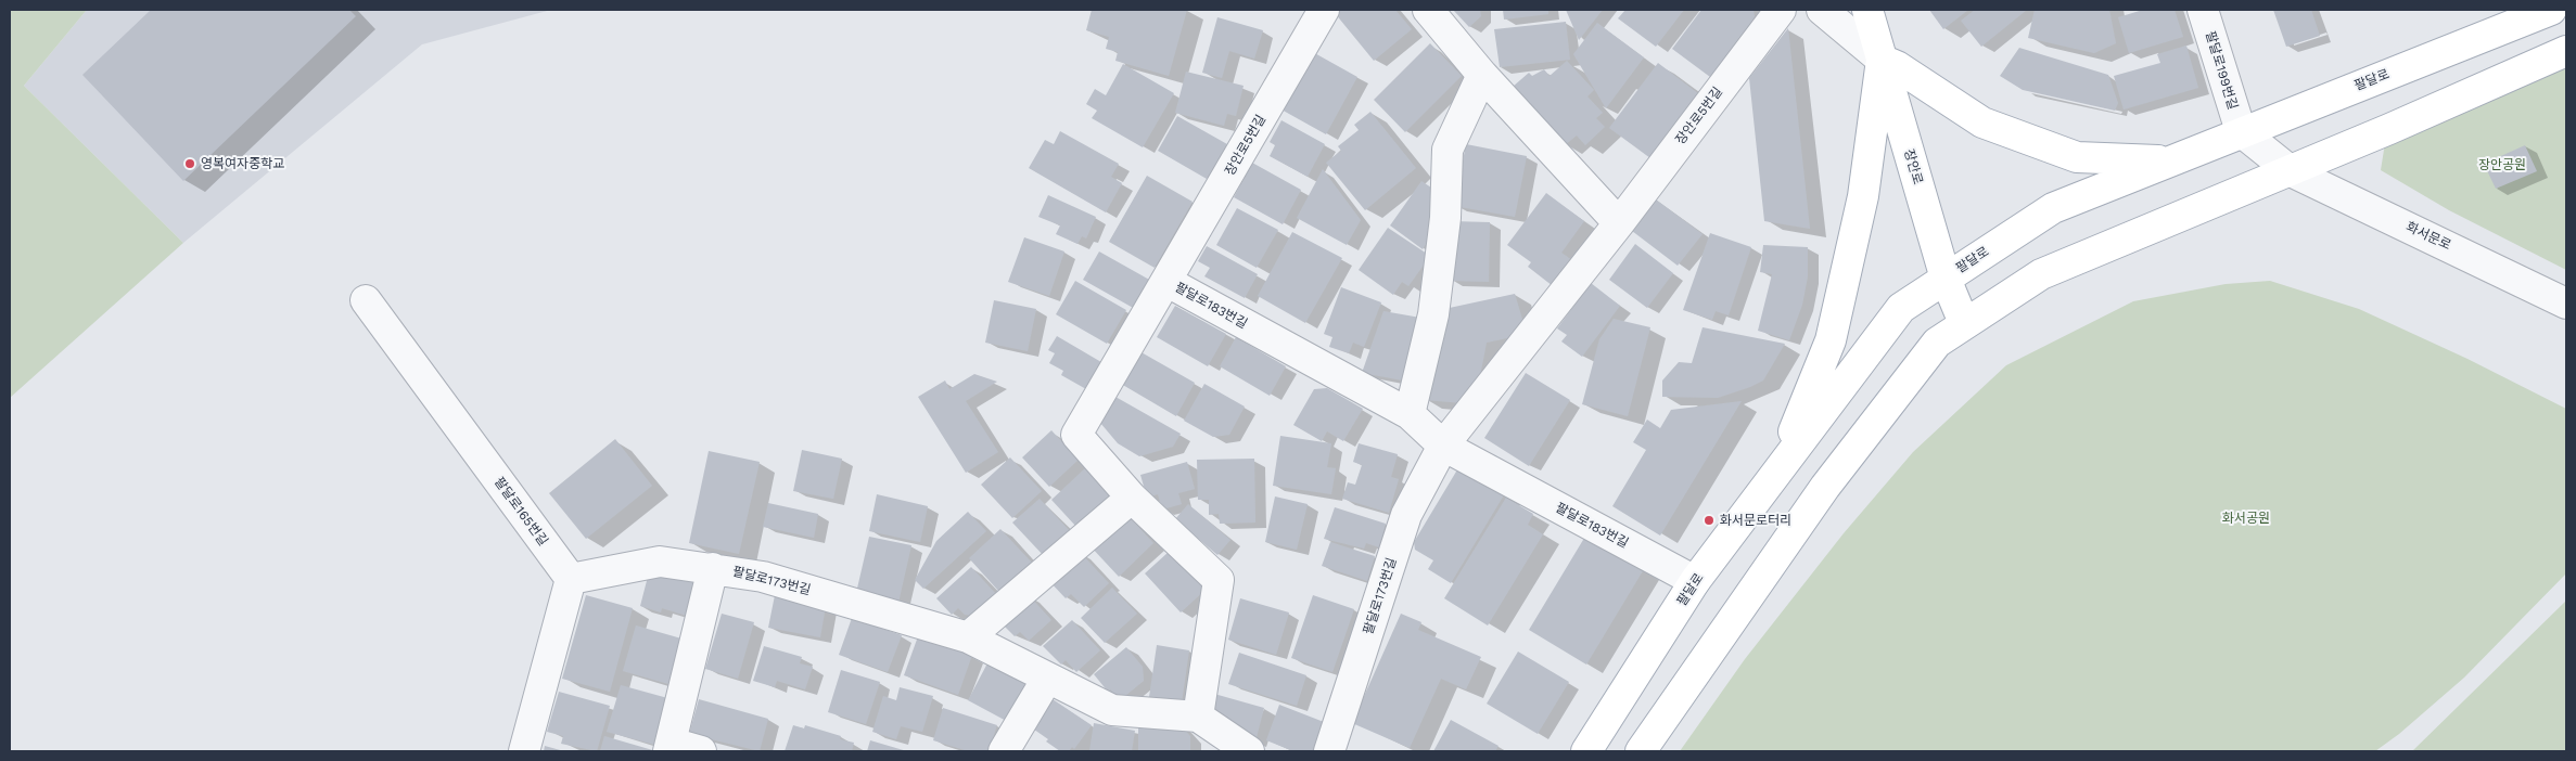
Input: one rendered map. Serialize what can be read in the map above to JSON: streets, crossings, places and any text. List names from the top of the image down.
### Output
{
  "streets": {
    "main road": ["팔달로", "장안로"],
    "street": [
      "팔달로199번길",
      "장안로5번길",
      "화서문로",
      "팔달로183번길",
      "팔달로165번길",
      "팔달로173번길"
    ]
  },
  "crossings": [
    ["팔달로199번길", "팔달로"],
    ["팔달로199번길", "화서문로"],
    ["팔달로", "장안로"],
    ["팔달로", "화서문로"],
    ["팔달로", "팔달로183번길"],
    ["장안로5번길", "팔달로183번길"],
    ["장안로5번길", "팔달로173번길"],
    ["팔달로183번길", "팔달로173번길"],
    ["팔달로165번길", "팔달로173번길"]
  ],
  "parks": ["장안공원", "화서공원"],
  "places": ["영복여자중학교", "화서문로터리"]
}
